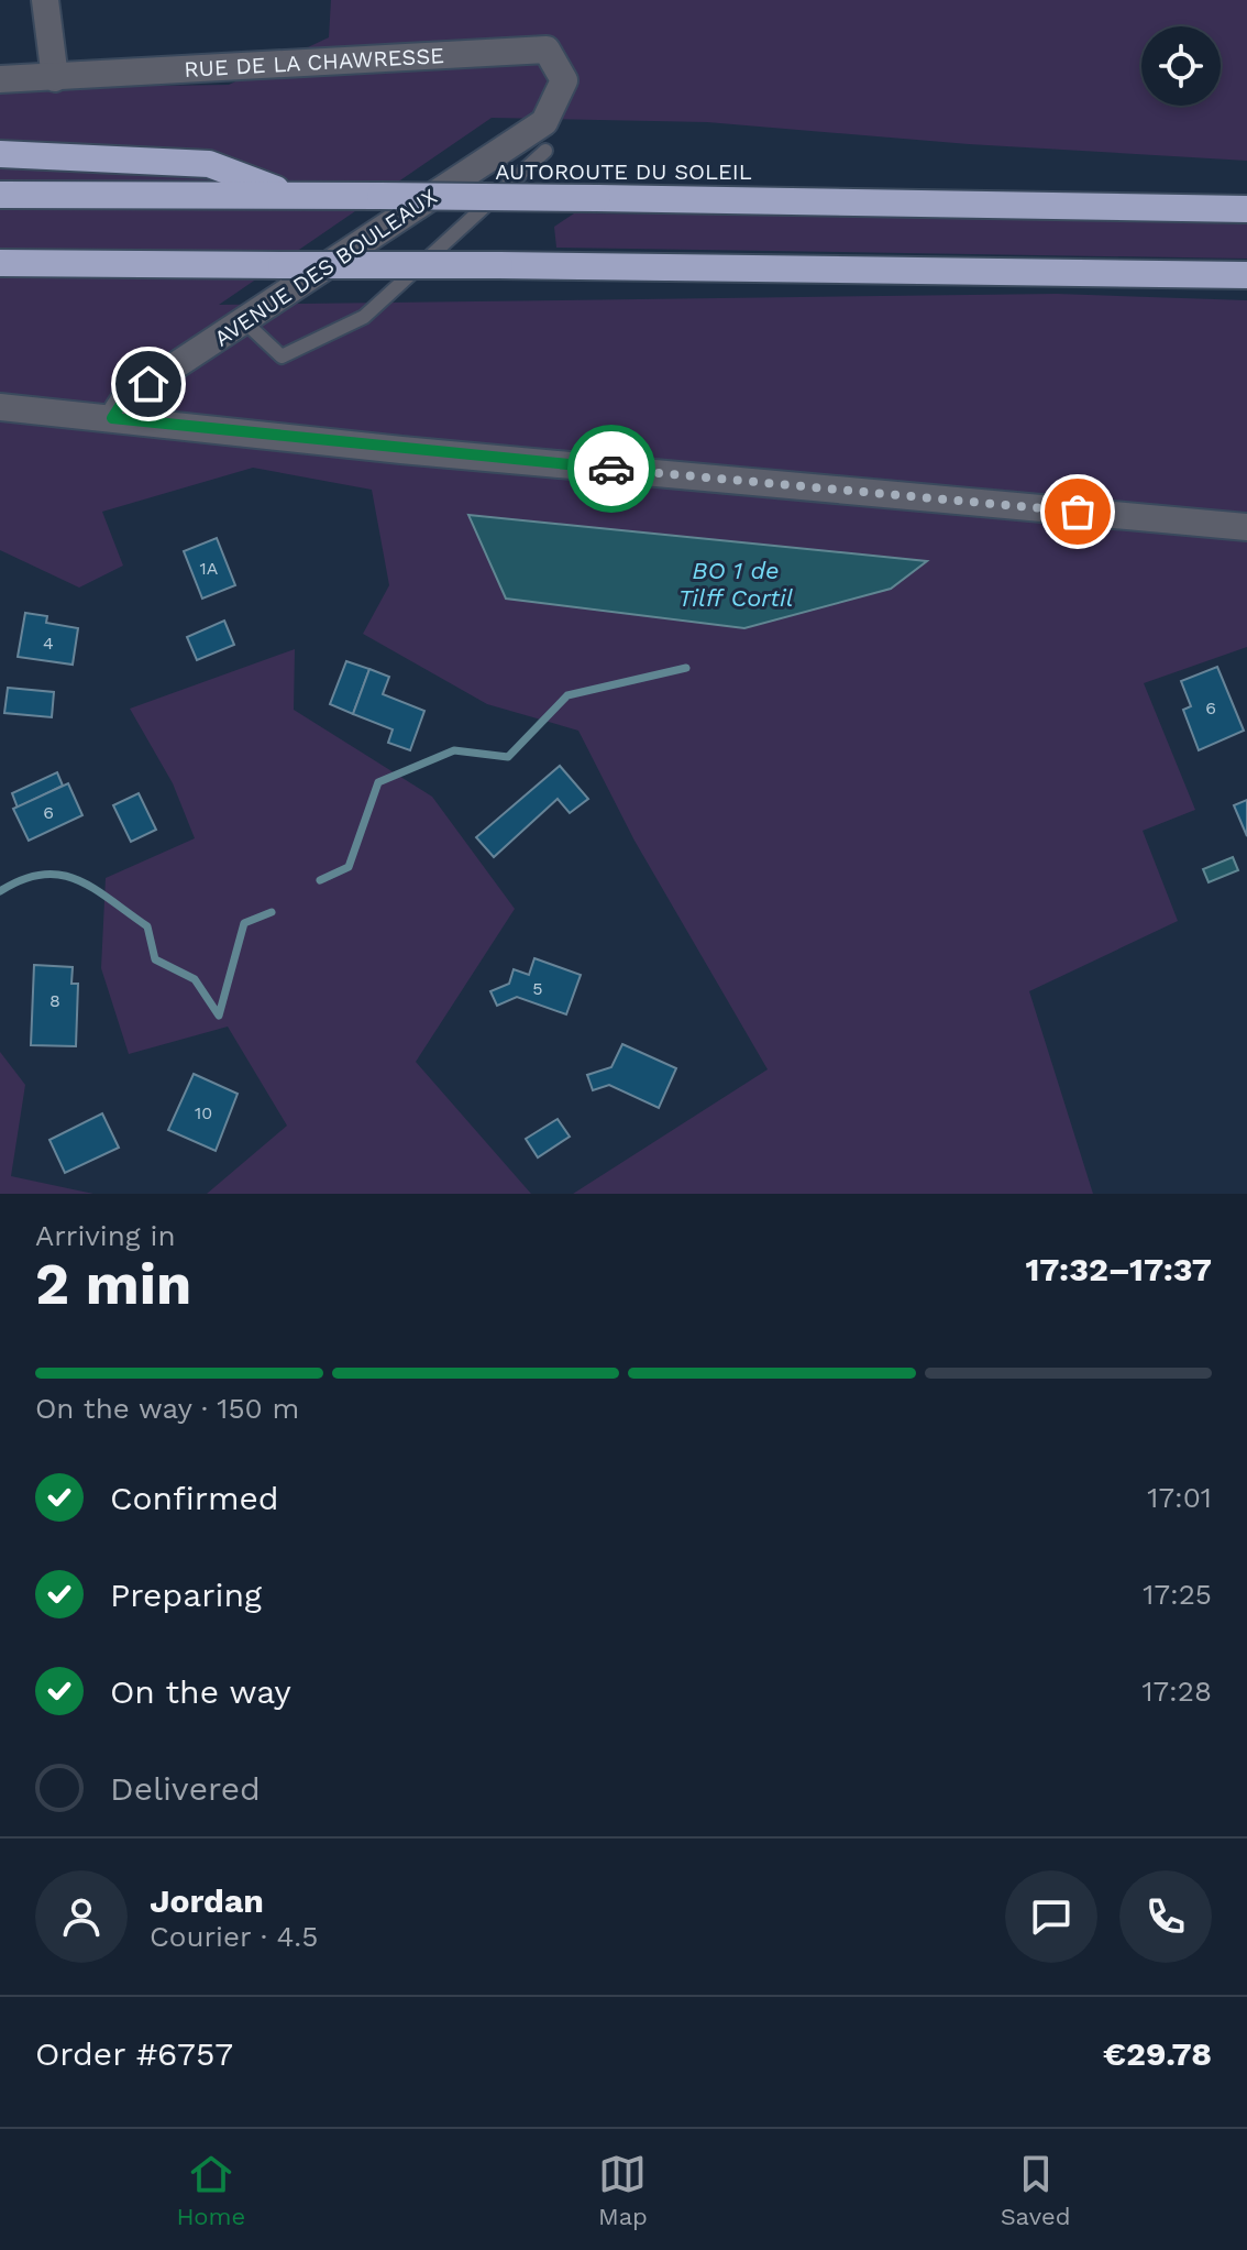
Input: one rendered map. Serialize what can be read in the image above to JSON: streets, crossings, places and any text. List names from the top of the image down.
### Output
{
  "streets": {
    "highway": ["AUTOROUTE DU SOLEIL"],
    "street": ["RUE DE LA CHAWRESSE", "AVENUE DES BOULEAUX"]
  },
  "crossings": [
    ["RUE DE LA CHAWRESSE", "AVENUE DES BOULEAUX"]
  ],
  "water": ["BO 1 de Tilff Cortil"],
  "house_numbers": [
    "1A",
    "4",
    "6",
    "6",
    "5",
    "8",
    "10"
  ],
  "page": {
    "heading": ["2 min", "Arriving in", "17:32–17:37"],
    "panel": [
      "Jordan",
      "Courier · 4.5",
      "Order #6757",
      "€29.78"
    ],
    "bar": "On the way · 150 m",
    "list": [
      ["Confirmed", "17:01"],
      ["Preparing", "17:25"],
      ["On the way", "17:28"],
      "Delivered"
    ],
    "tabs": ["Home", "Map", "Saved"]
  }
}
